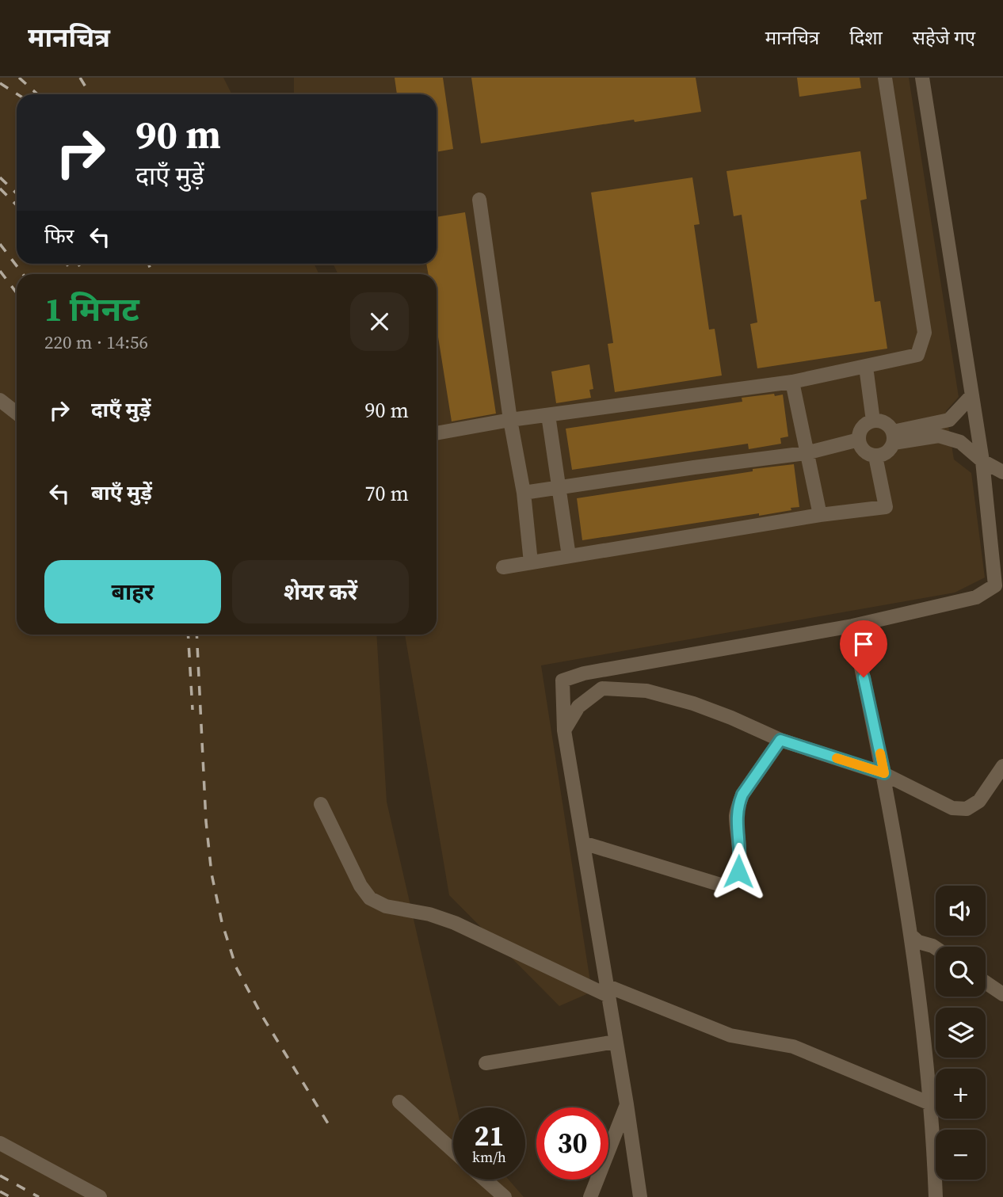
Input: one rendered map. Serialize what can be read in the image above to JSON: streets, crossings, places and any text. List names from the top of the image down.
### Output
{
  "page": {
    "header": "मानचित्र",
    "nav": ["मानचित्र", "दिशा", "सहेजे गए"],
    "turn": ["90 m", "दाएँ मुड़ें"],
    "then": "फिर",
    "heading": ["1 मिनट", "220 m · 14:56"],
    "list": [
      {
        "name": "दाएँ मुड़ें",
        "value": "90 m"
      },
      {
        "name": "बाएँ मुड़ें",
        "value": "70 m"
      }
    ],
    "buttons": ["बाहर", "शेयर करें"],
    "map_buttons": ["+", "−"],
    "speed": "21 km/h",
    "limit": "30"
  }
}
